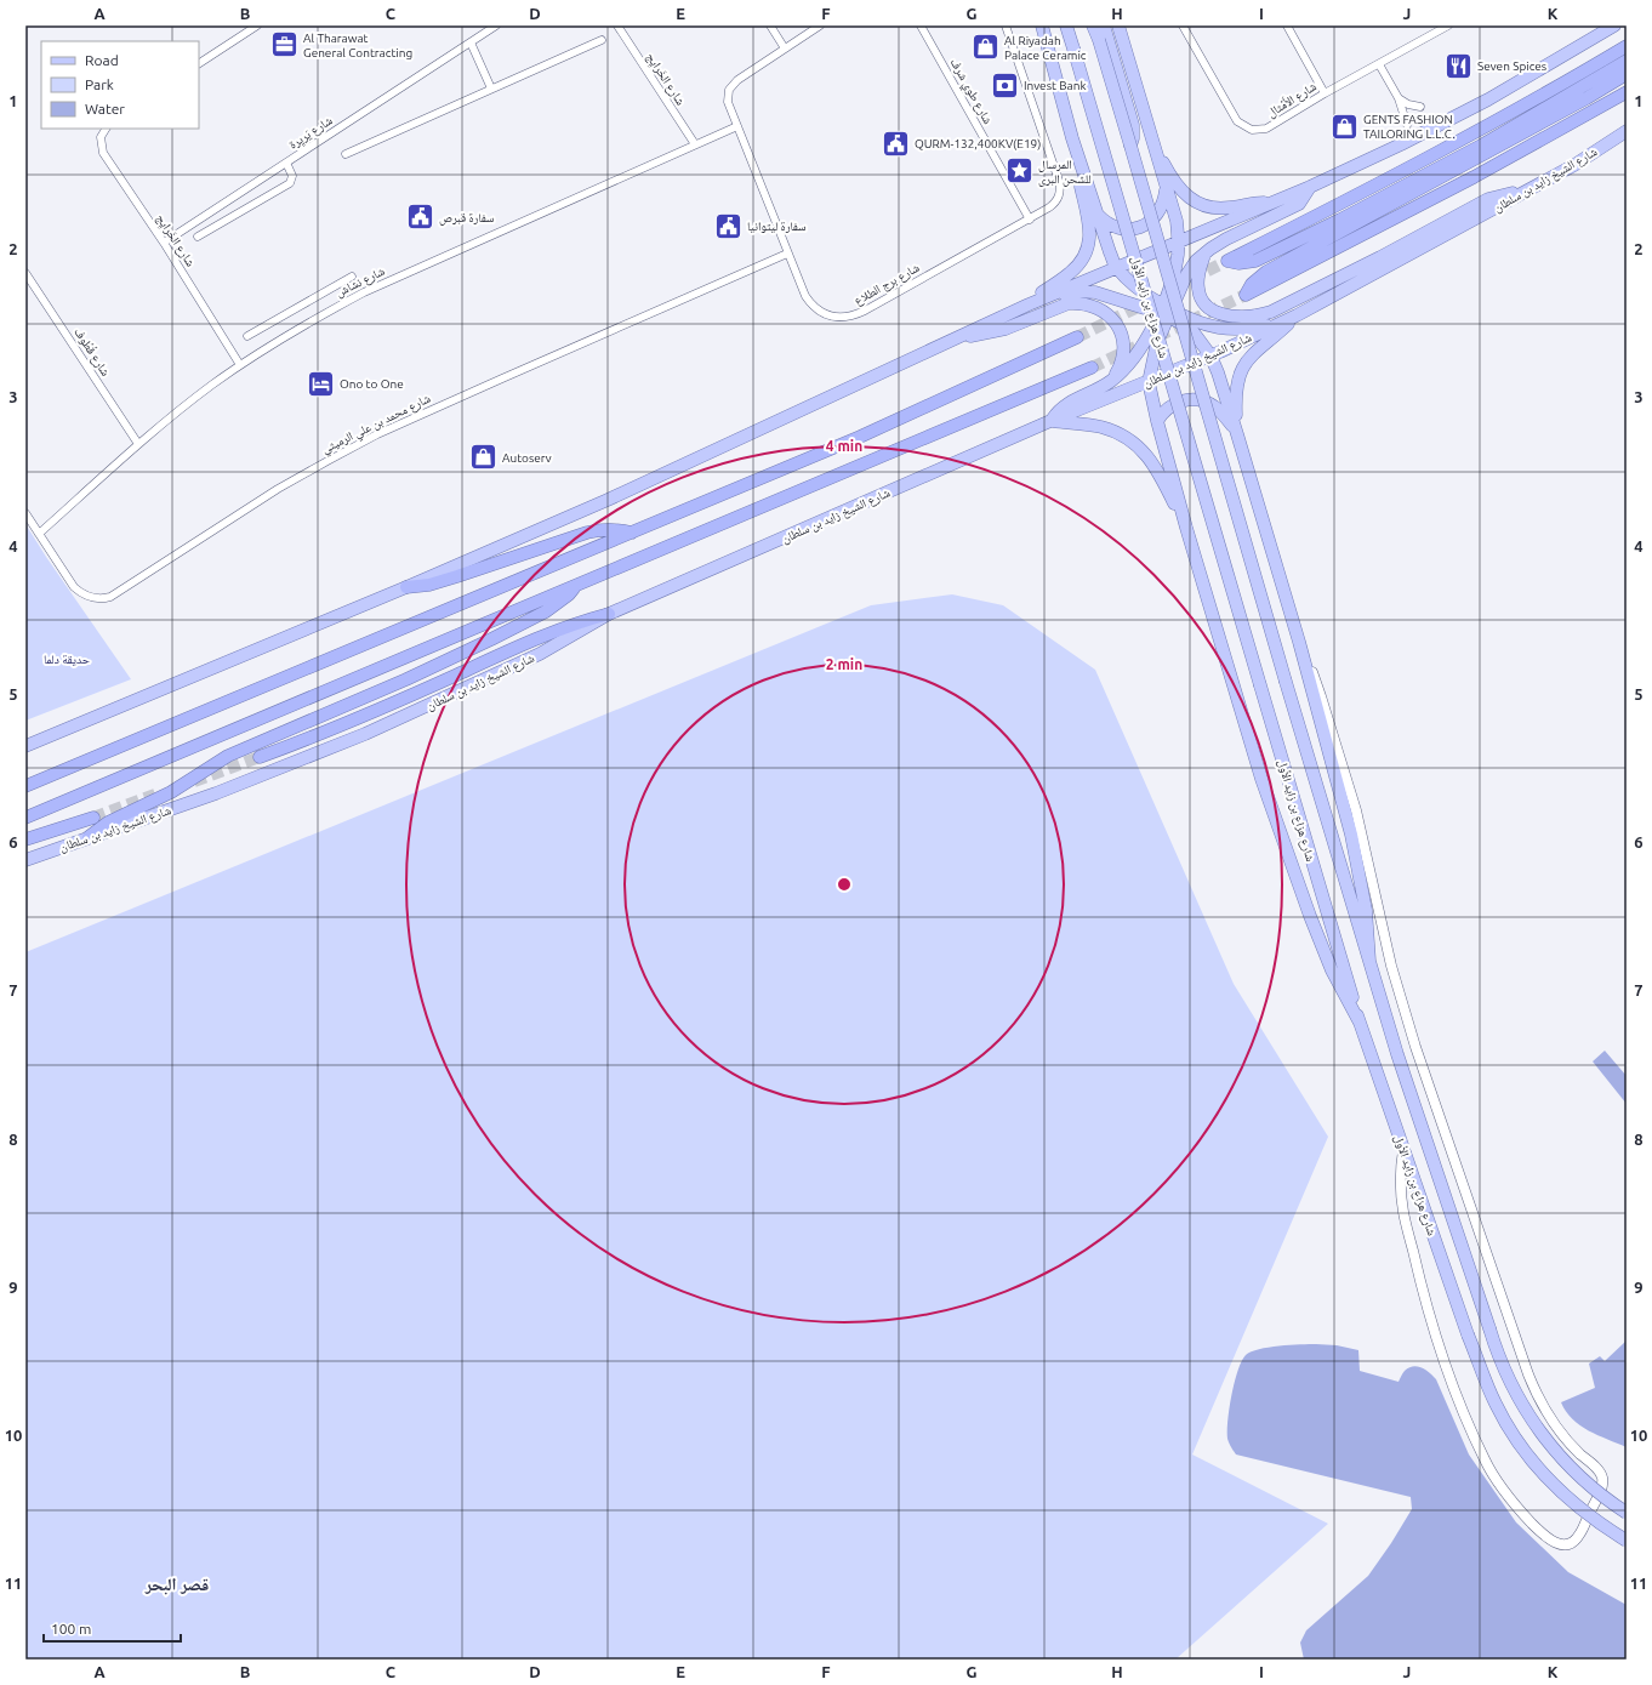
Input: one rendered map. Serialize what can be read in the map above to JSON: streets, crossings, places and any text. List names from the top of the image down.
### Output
{
  "streets": {
    "main road": ["شارع الشيخ زايد بن سلطان", "شارع هزاع بن زايد الأول"],
    "street": [
      "شارع الخَرايِج",
      "شارع طوي شرف",
      "شارع الأَمْثال",
      "شارع يَريِرة",
      "شارع نشاش",
      "شارع برج الطلاع",
      "شارع قُطُوف",
      "شارع محمد بن علي الرميثي"
    ]
  },
  "crossings": [
    ["شارع الخَرايِج", "شارع يَريِرة"],
    ["شارع الخَرايِج", "شارع نشاش"],
    ["شارع طوي شرف", "شارع برج الطلاع"],
    ["شارع نشاش", "شارع برج الطلاع"],
    ["شارع نشاش", "شارع قُطُوف"],
    ["شارع نشاش", "شارع محمد بن علي الرميثي"],
    ["شارع برج الطلاع", "شارع محمد بن علي الرميثي"]
  ],
  "districts": ["قصر البحر"],
  "parks": ["حديقة دلما"],
  "places": {
    "office": ["Al Tharawat General Contracting"],
    "shop": ["Al Riyadah Palace Ceramic", "GENTS FASHION TAILORING L.L.C.", "Autoserv"],
    "restaurant": ["Seven Spices"],
    "bank": ["Invest Bank"],
    "public building": ["QURM-132,400KV(E19)", "سفارة قبرص", "سفارة ليتوانيا"],
    "place": ["المرسال للشحن البرى"],
    "hotel": ["Ono to One"]
  },
  "legend": ["Road", "Park", "Water"],
  "scale_bar": "100 m",
  "grid": {
    "columns": [
      "A",
      "B",
      "C",
      "D",
      "E",
      "F",
      "G",
      "H",
      "I",
      "J",
      "K"
    ],
    "rows": [
      "1",
      "2",
      "3",
      "4",
      "5",
      "6",
      "7",
      "8",
      "9",
      "10",
      "11"
    ]
  },
  "rings": ["4 min", "2 min"]
}
